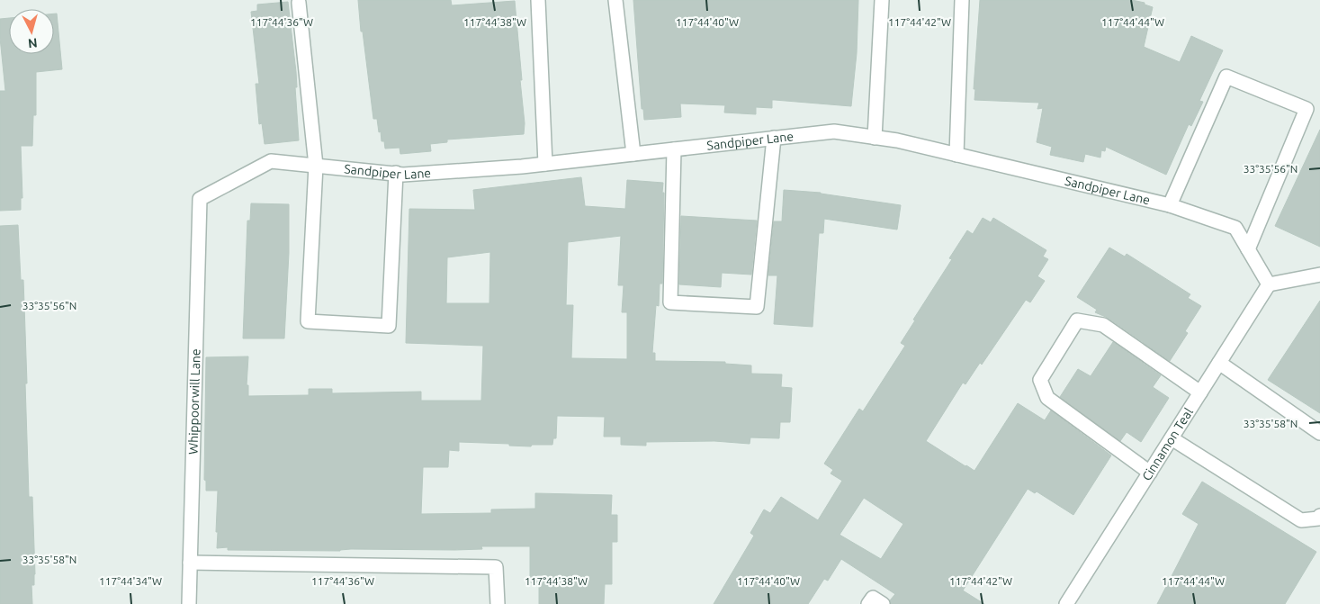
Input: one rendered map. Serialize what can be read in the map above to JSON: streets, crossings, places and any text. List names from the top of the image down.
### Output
{
  "streets": {
    "street": ["Sandpiper Lane", "Whippoorwill Lane", "Cinnamon Teal"]
  },
  "crossings": [
    ["Sandpiper Lane", "Whippoorwill Lane"],
    ["Sandpiper Lane", "Cinnamon Teal"]
  ],
  "north": "bottom",
  "coordinates": [
    "117°44'36\"W",
    "117°44'38\"W",
    "117°44'40\"W",
    "117°44'42\"W",
    "117°44'44\"W",
    "33°35'56\"N",
    "33°35'58\"N",
    "117°44'34\"W"
  ]
}
